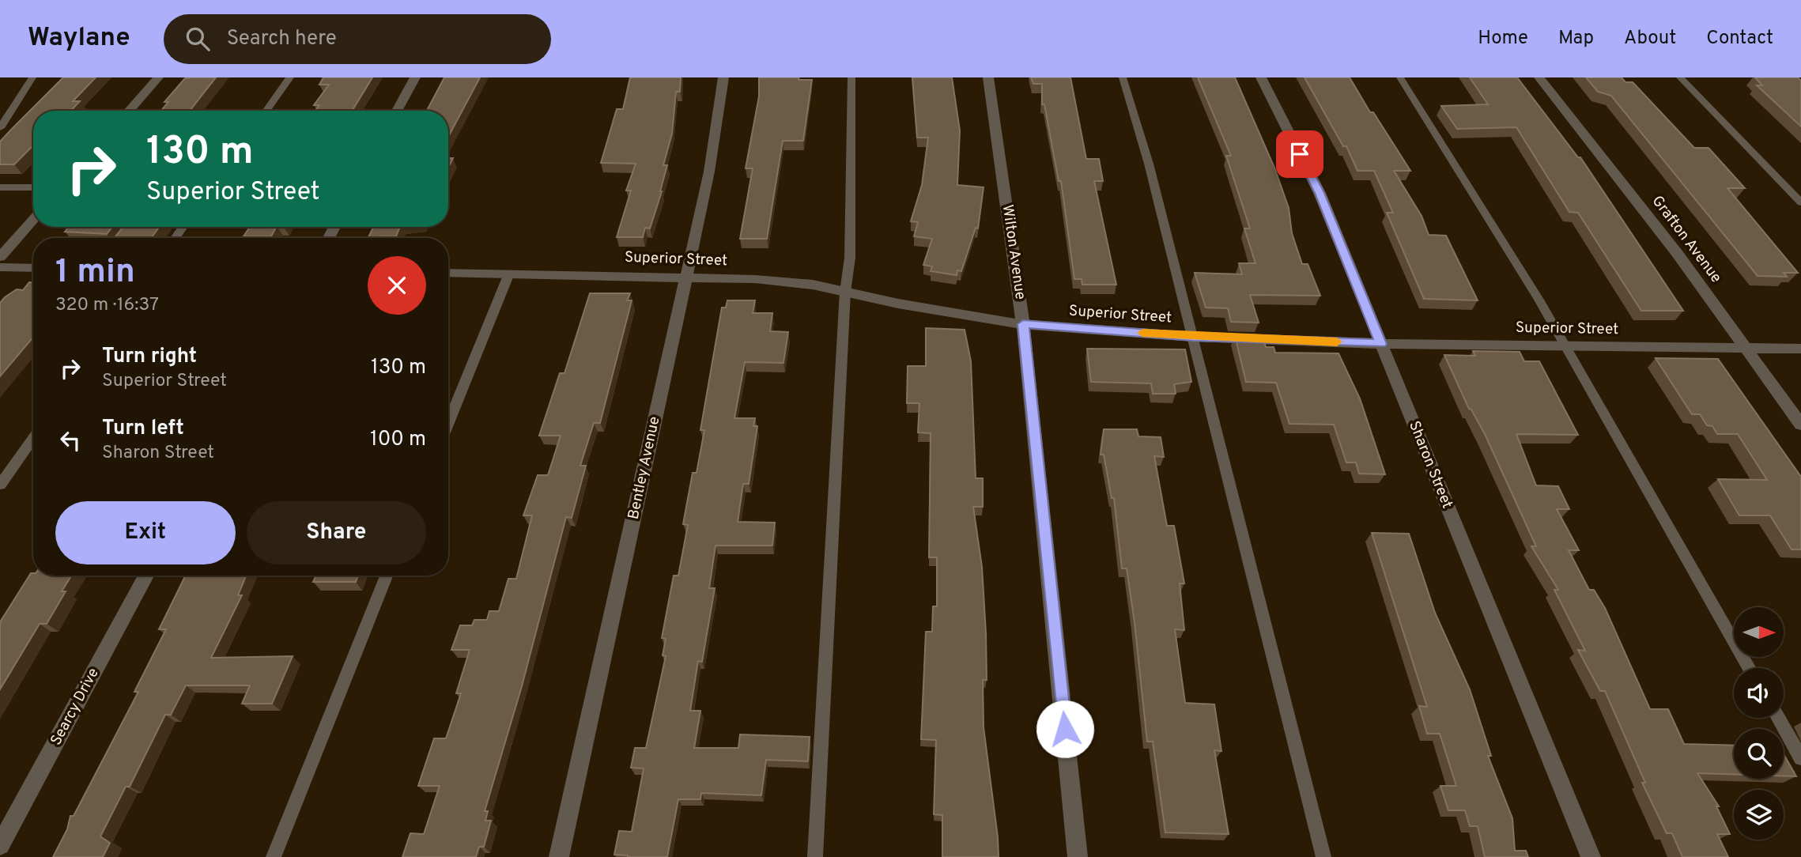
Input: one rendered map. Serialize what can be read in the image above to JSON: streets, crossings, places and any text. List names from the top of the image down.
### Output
{
  "streets": {
    "street": [
      "Grafton Avenue",
      "Wilton Avenue",
      "Superior Street",
      "Sharon Street",
      "Bentley Avenue",
      "Searcy Drive"
    ]
  },
  "crossings": [
    ["Grafton Avenue", "Superior Street"],
    ["Wilton Avenue", "Superior Street"],
    ["Superior Street", "Sharon Street"],
    ["Superior Street", "Bentley Avenue"]
  ],
  "north": "right",
  "page": {
    "header": "Waylane",
    "search": "Search here",
    "nav": [
      "Home",
      "Map",
      "About",
      "Contact"
    ],
    "turn": ["130 m", "Superior Street"],
    "heading": ["1 min", "320 m · 16:37"],
    "list": [
      {
        "name": "Turn right",
        "note": "Superior Street",
        "value": "130 m"
      },
      {
        "name": "Turn left",
        "note": "Sharon Street",
        "value": "100 m"
      }
    ],
    "buttons": ["Exit", "Share"]
  }
}
